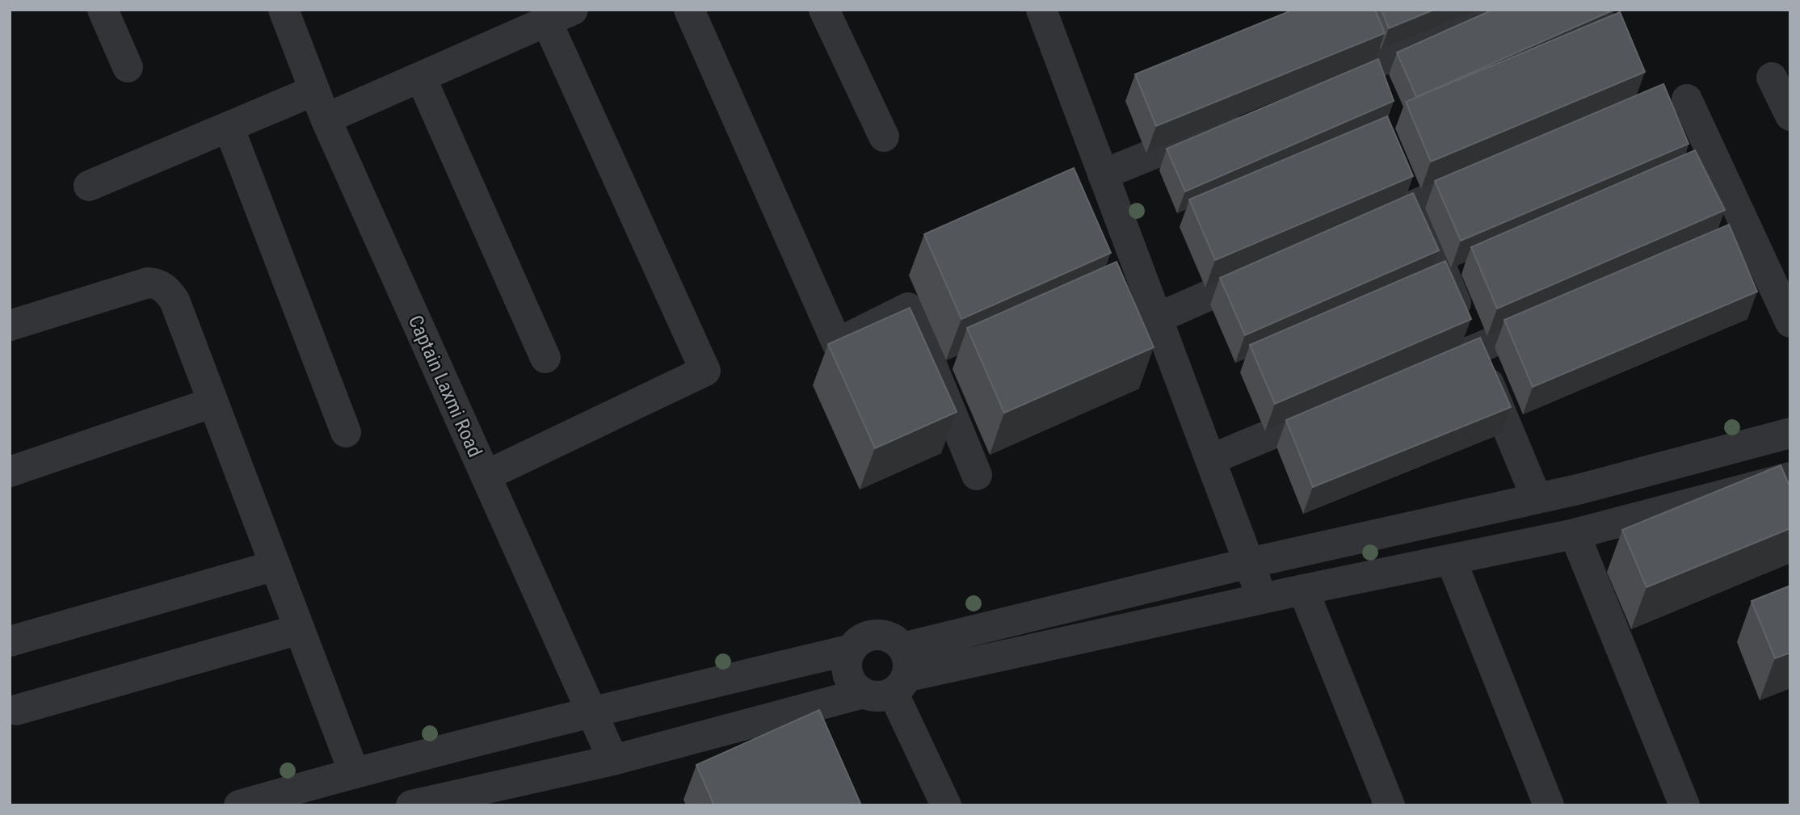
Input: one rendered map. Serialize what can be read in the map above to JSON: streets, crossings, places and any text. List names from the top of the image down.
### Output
{
  "streets": {
    "street": ["Captain Laxmi Road"]
  }
}
